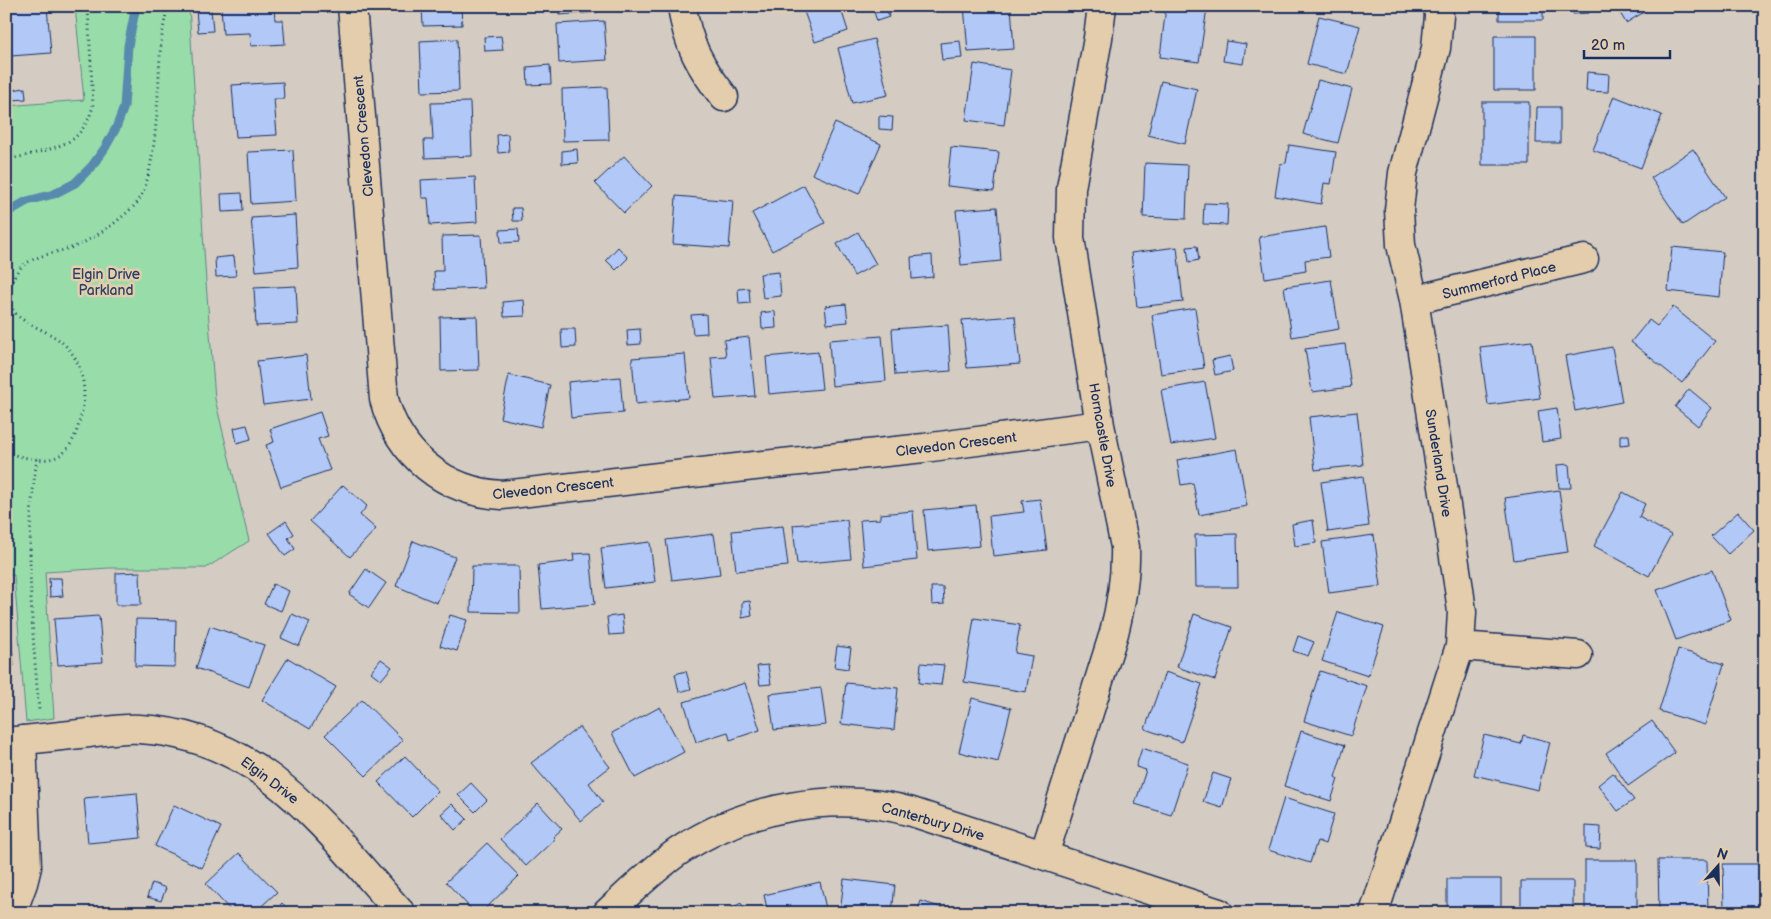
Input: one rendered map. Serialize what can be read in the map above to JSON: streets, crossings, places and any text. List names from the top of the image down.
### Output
{
  "streets": {
    "street": [
      "Clevedon Crescent",
      "Summerford Place",
      "Horncastle Drive",
      "Sunderland Drive",
      "Elgin Drive",
      "Canterbury Drive"
    ]
  },
  "crossings": [
    ["Clevedon Crescent", "Horncastle Drive"],
    ["Summerford Place", "Sunderland Drive"],
    ["Horncastle Drive", "Canterbury Drive"]
  ],
  "parks": ["Elgin Drive Parkland"],
  "scale_bar": "20 m",
  "north": "top"
}
